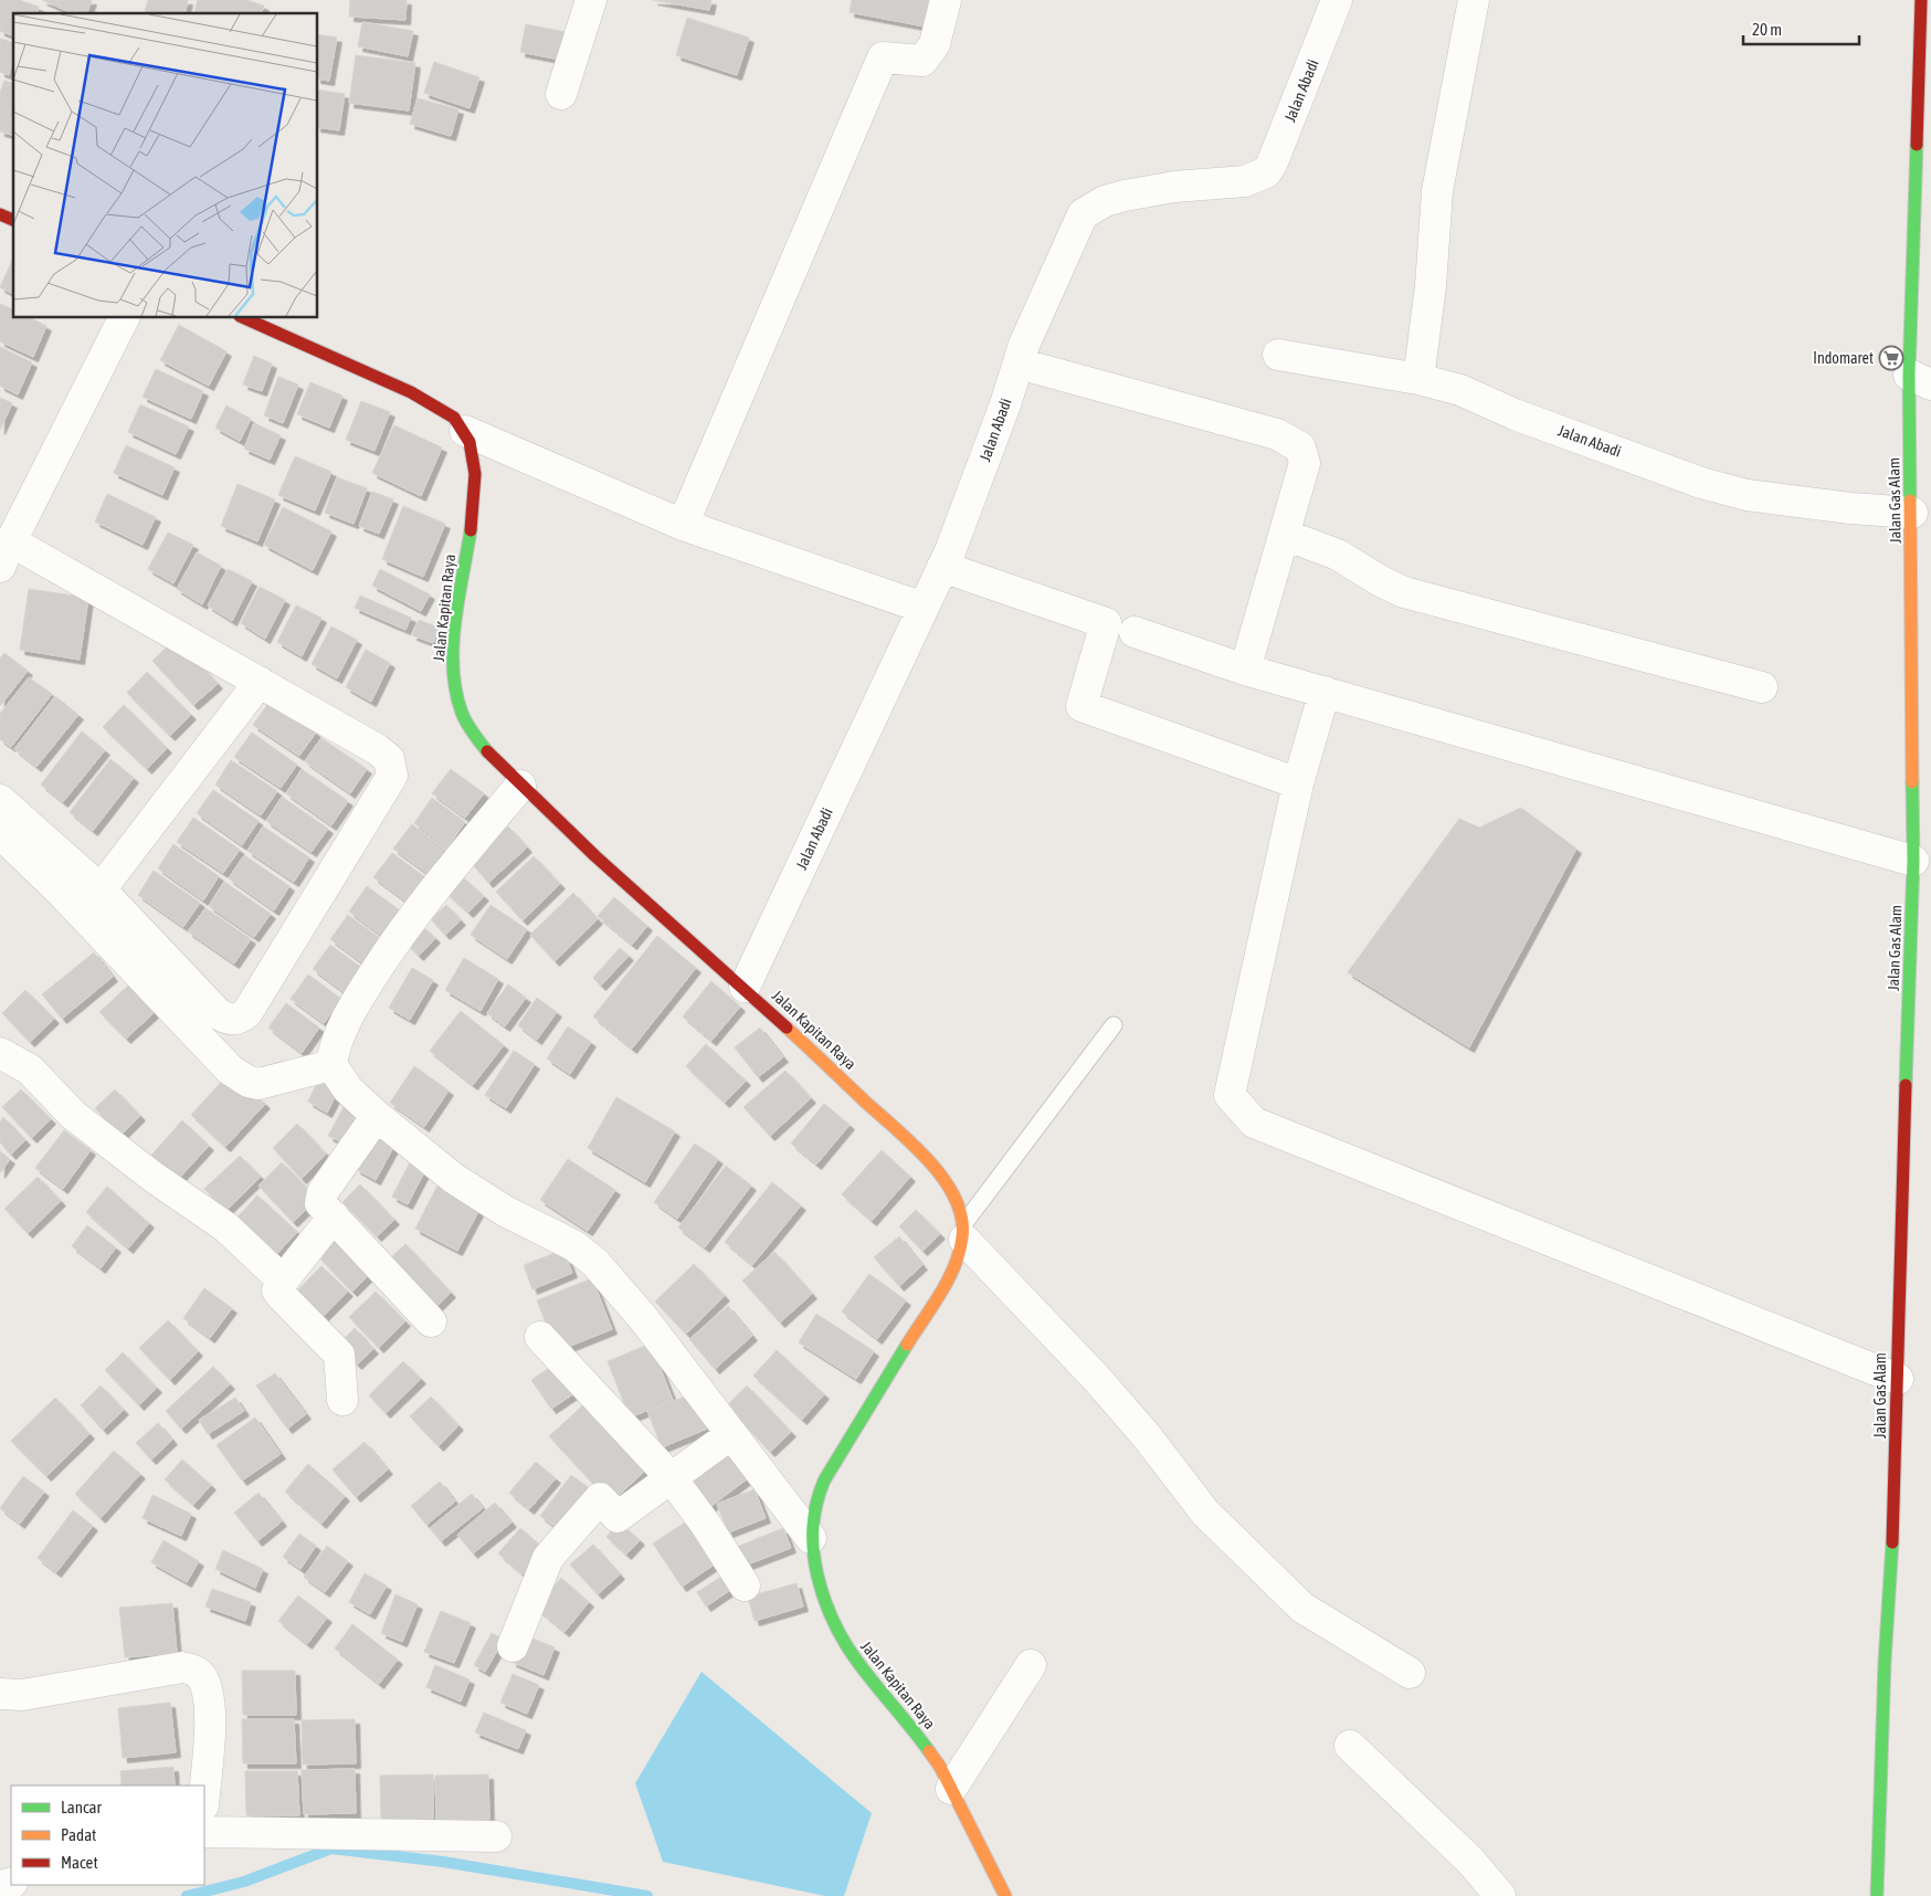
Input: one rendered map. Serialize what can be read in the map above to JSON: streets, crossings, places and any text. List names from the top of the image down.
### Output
{
  "streets": {
    "street": ["Jalan Abadi", "Jalan Gas Alam", "Jalan Kapitan Raya"]
  },
  "crossings": [
    ["Jalan Abadi", "Jalan Gas Alam"],
    ["Jalan Abadi", "Jalan Kapitan Raya"]
  ],
  "places": {
    "supermarket": ["Indomaret"]
  },
  "legend": ["Lancar", "Padat", "Macet"],
  "scale_bar": "20 m"
}
